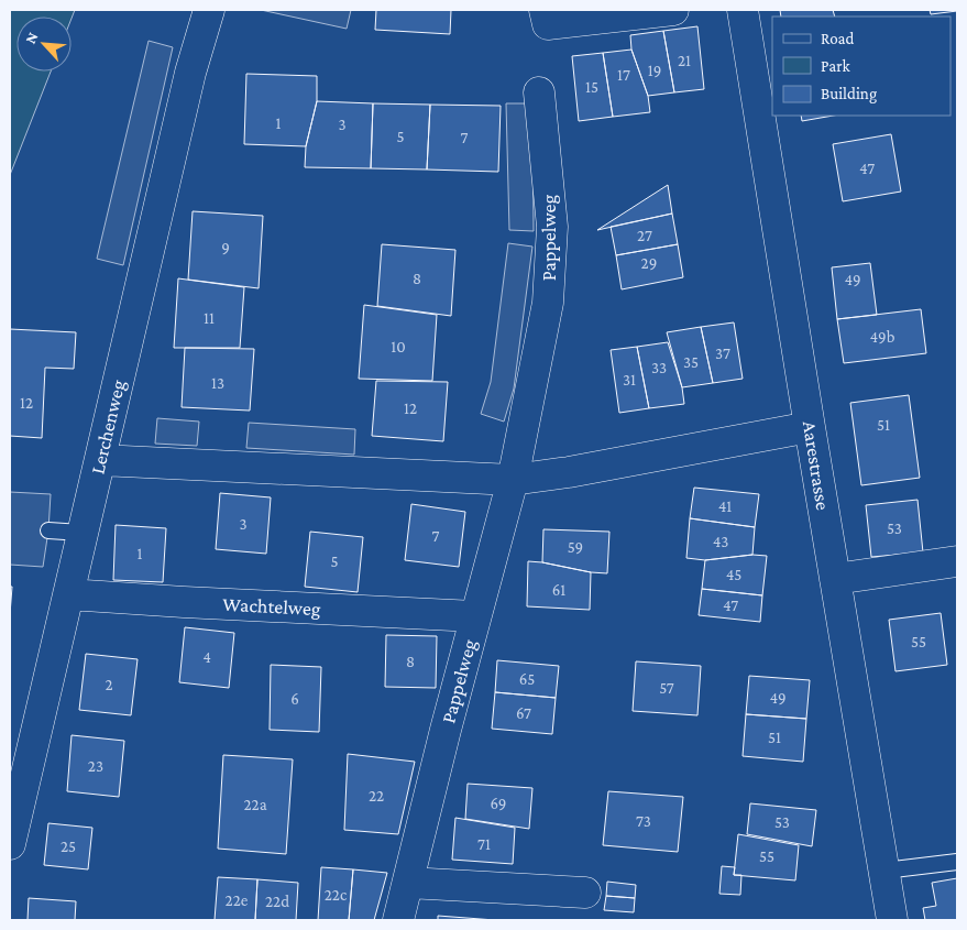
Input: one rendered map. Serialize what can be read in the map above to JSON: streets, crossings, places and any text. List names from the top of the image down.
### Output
{
  "streets": {
    "street": [
      "Pappelweg",
      "Lerchenweg",
      "Aarestrasse",
      "Wachtelweg"
    ]
  },
  "crossings": [
    ["Pappelweg", "Wachtelweg"],
    ["Lerchenweg", "Wachtelweg"]
  ],
  "house_numbers": [
    "21",
    "19",
    "17",
    "15",
    "1",
    "3",
    "5",
    "7",
    "47",
    "27",
    "9",
    "29",
    "8",
    "49",
    "11",
    "49b",
    "10",
    "37",
    "35",
    "33",
    "31",
    "13",
    "12",
    "12",
    "51",
    "41",
    "3",
    "53",
    "7",
    "43",
    "59",
    "1",
    "5",
    "45",
    "61",
    "47",
    "55",
    "4",
    "8",
    "65",
    "2",
    "57",
    "49",
    "6",
    "67",
    "51",
    "23",
    "22",
    "69",
    "22a",
    "73",
    "53",
    "71",
    "25",
    "55",
    "22c",
    "22e",
    "22d"
  ],
  "legend": ["Road", "Park", "Building"],
  "north": "top left"
}
